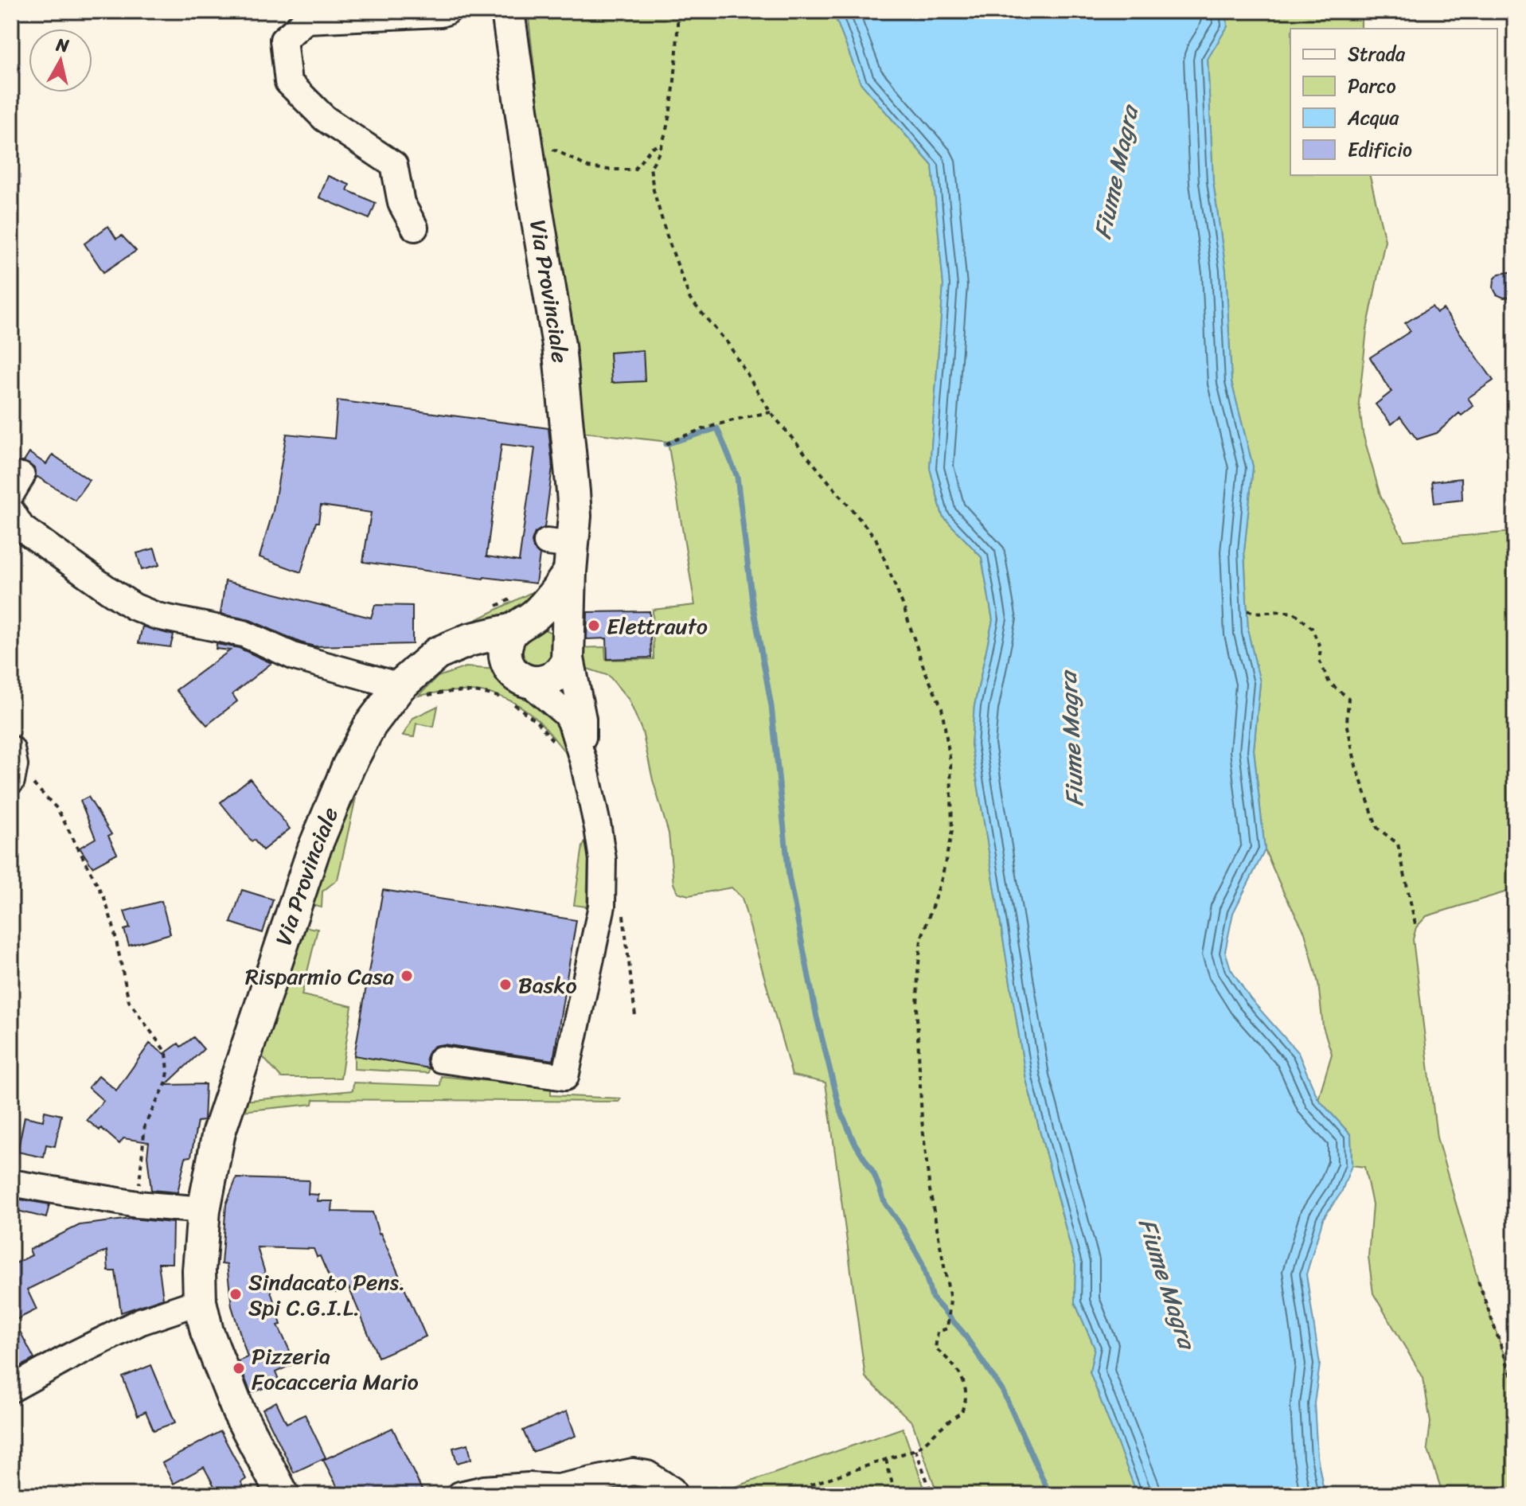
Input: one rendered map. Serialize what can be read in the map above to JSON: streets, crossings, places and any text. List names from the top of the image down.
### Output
{
  "streets": {
    "main road": ["Via Provinciale"]
  },
  "water": ["Fiume Magra"],
  "places": [
    "Elettrauto",
    "Risparmio Casa",
    "Basko",
    "Sindacato Pens. Spi C.G.I.L.",
    "Pizzeria Focacceria Mario"
  ],
  "legend": [
    "Strada",
    "Parco",
    "Acqua",
    "Edificio"
  ],
  "north": "top"
}
